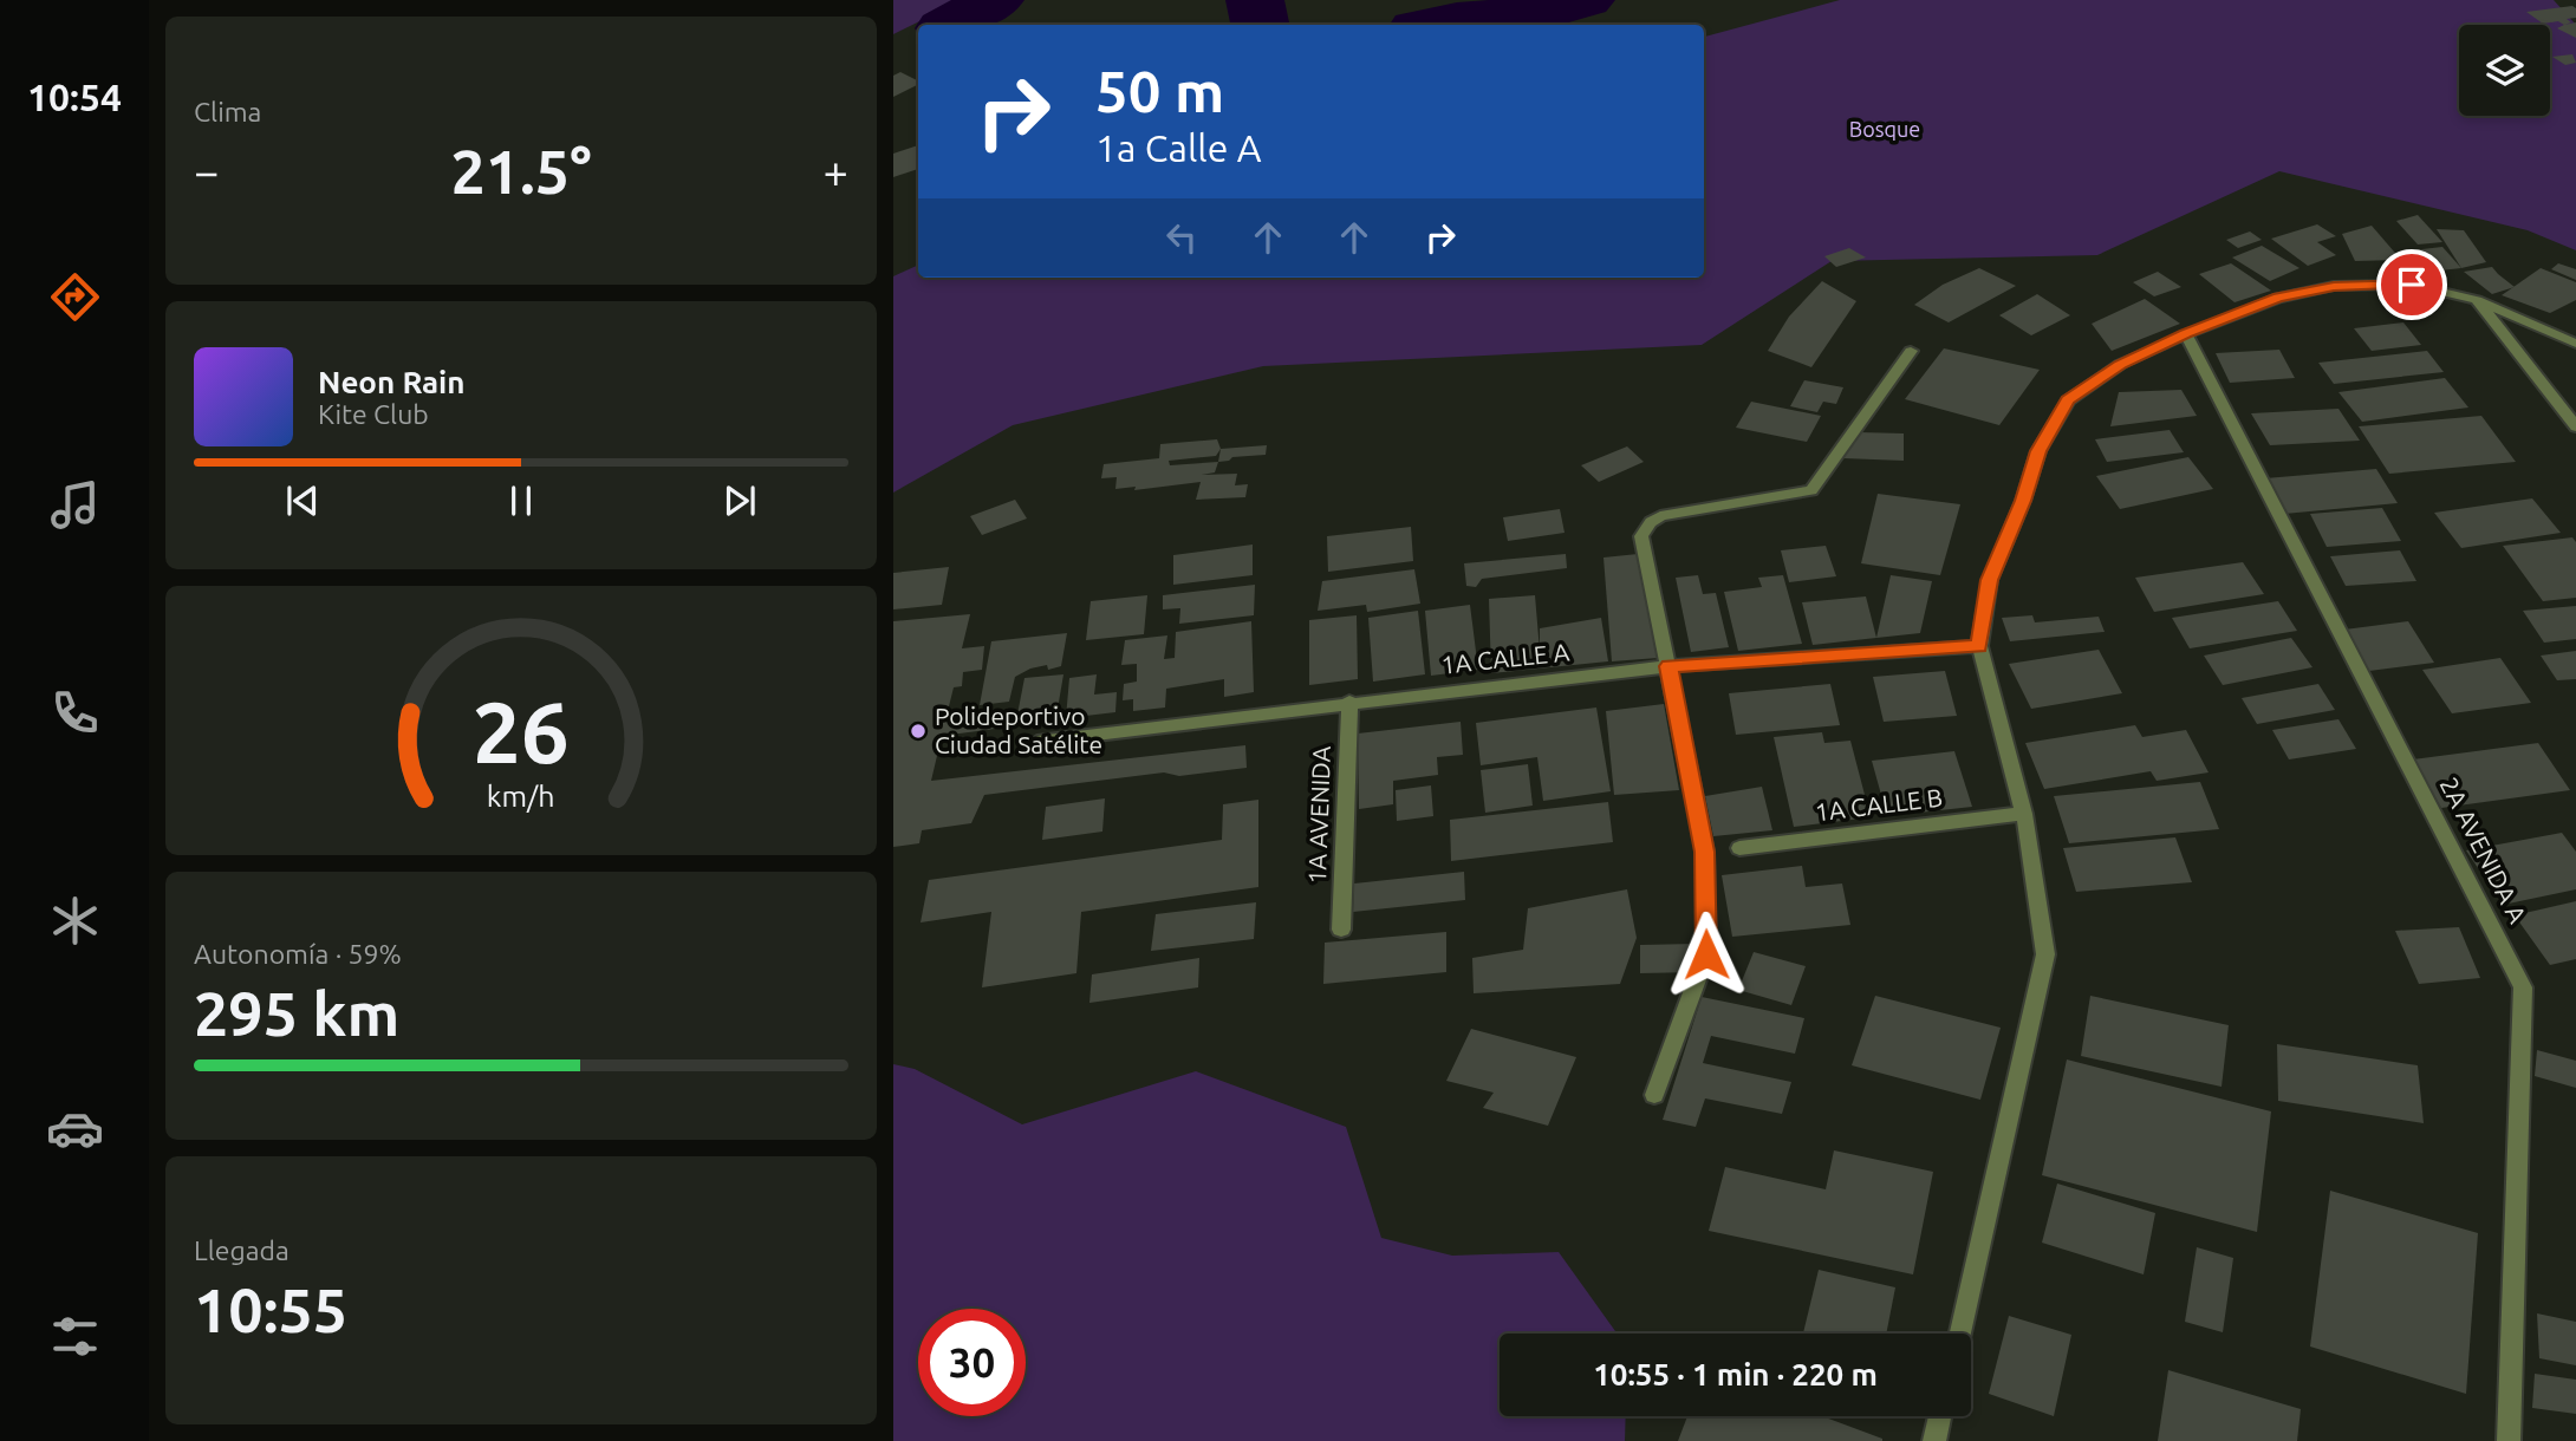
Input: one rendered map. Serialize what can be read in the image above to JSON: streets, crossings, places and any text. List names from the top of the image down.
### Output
{
  "streets": {
    "street": [
      "1A CALLE A",
      "1A CALLE B",
      "1A AVENIDA",
      "2A AVENIDA A"
    ]
  },
  "crossings": [
    ["1A CALLE A", "1A AVENIDA"]
  ],
  "parks": ["Bosque"],
  "places": ["Polideportivo Ciudad Satélite"],
  "page": {
    "tabs": "10:54",
    "tile": [
      "Clima",
      ["Autonomía · 59%", "295 km"],
      ["Llegada", "10:55"]
    ],
    "turn": ["50 m", "1a Calle A"],
    "heat": ["−", "21.5°", "+"],
    "song": ["Neon Rain", "Kite Club"],
    "limit": "30",
    "trip": "10:55 · 1 min · 220 m",
    "gauge": ["26", "km/h"]
  }
}
